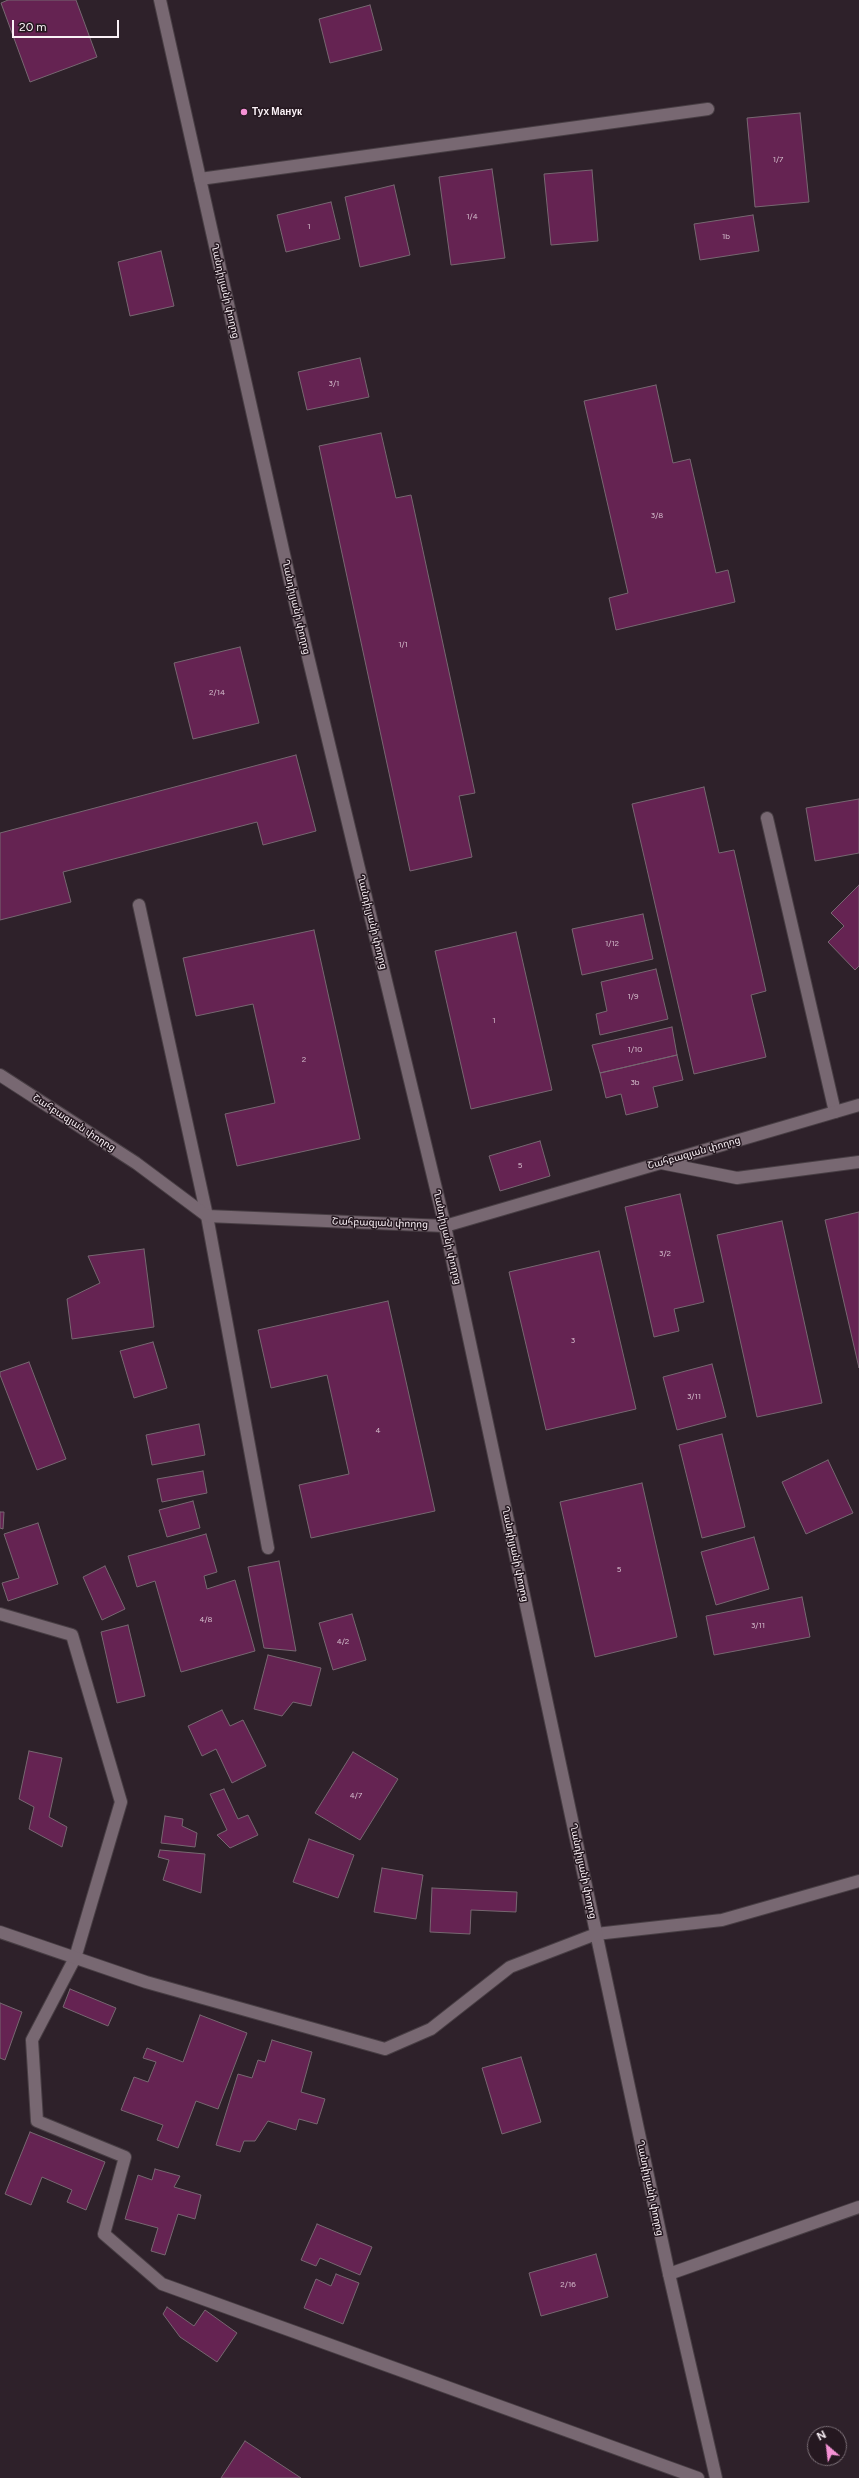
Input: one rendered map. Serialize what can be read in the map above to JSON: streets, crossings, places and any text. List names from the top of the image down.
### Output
{
  "streets": {
    "main road": ["Ղանդիլյանի փողոց", "Շահբազյան փողոց"]
  },
  "crossings": [
    ["Ղանդիլյանի փողոց", "Շահբազյան փողոց"]
  ],
  "places": ["Тух Манук"],
  "house_numbers": [
    "1/7",
    "1/4",
    "1",
    "1b",
    "3/1",
    "3/8",
    "1/1",
    "2/14",
    "1/12",
    "1/9",
    "1",
    "1/10",
    "2",
    "3b",
    "5",
    "3/2",
    "3",
    "3/11",
    "4",
    "5",
    "4/8",
    "3/11",
    "4/2",
    "4/7",
    "2/16"
  ],
  "scale_bar": "20 m",
  "north": "top left"
}
